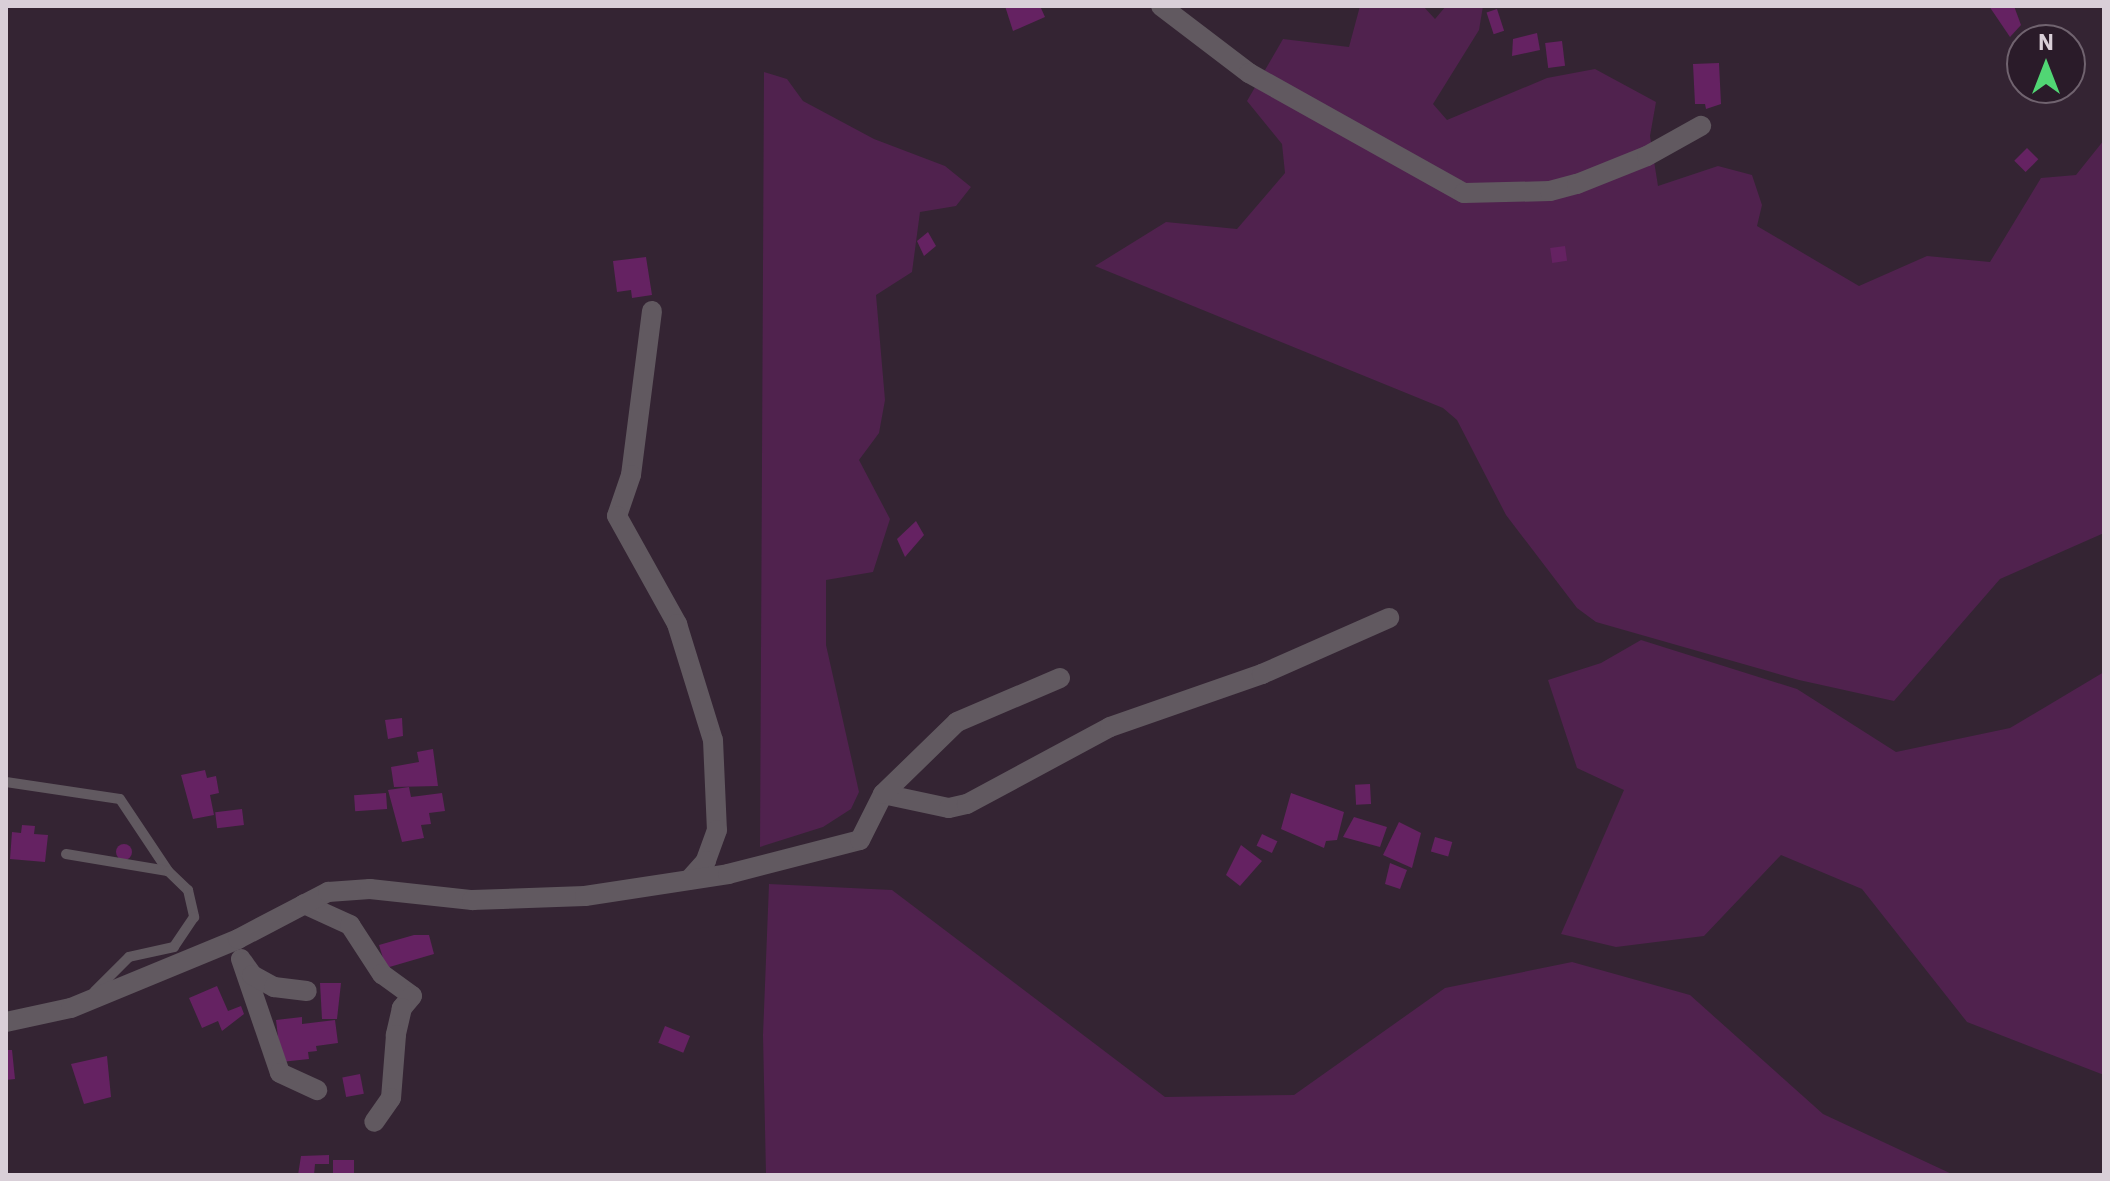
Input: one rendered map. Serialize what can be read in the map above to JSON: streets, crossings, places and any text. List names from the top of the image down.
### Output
{
  "north": "top"
}
